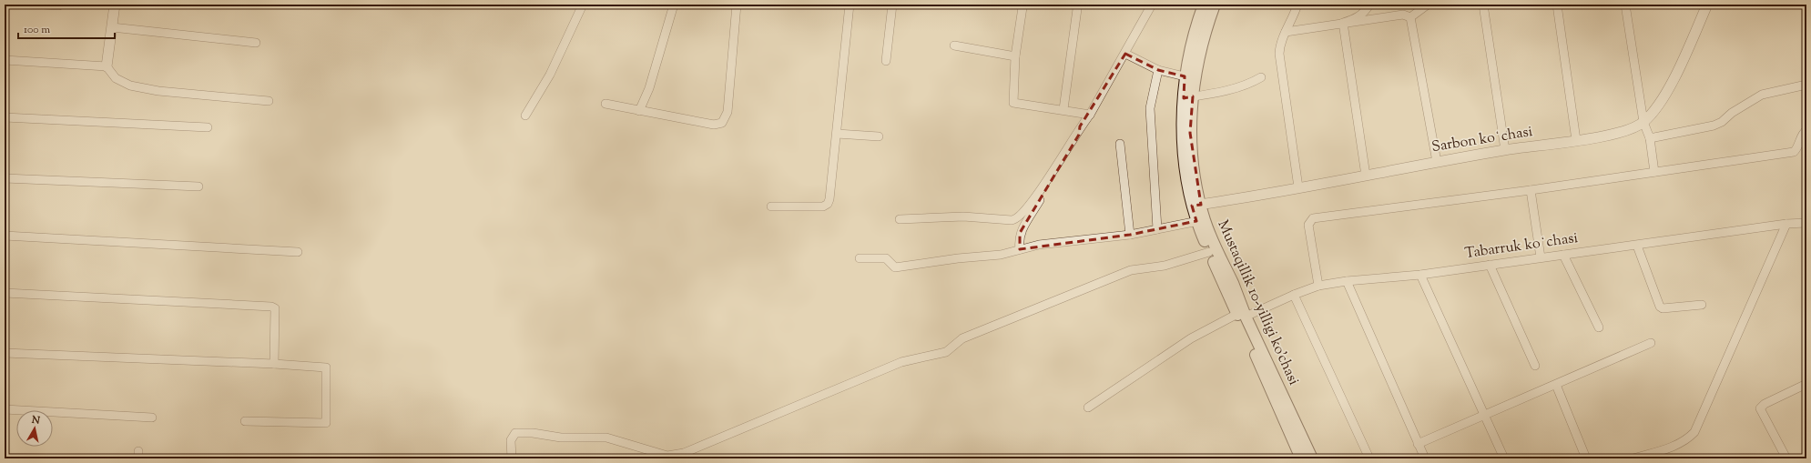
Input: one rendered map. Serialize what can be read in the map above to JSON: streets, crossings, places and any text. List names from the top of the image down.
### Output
{
  "streets": {
    "main road": ["Mustaqillik 10-yilligi ko'chasi"],
    "street": ["Sarbon koʻchasi", "Tabarruk koʻchasi"]
  },
  "crossings": [
    ["Sarbon koʻchasi", "Mustaqillik 10-yilligi ko'chasi"],
    ["Tabarruk koʻchasi", "Mustaqillik 10-yilligi ko'chasi"]
  ],
  "scale_bar": "100 m",
  "north": "top"
}
